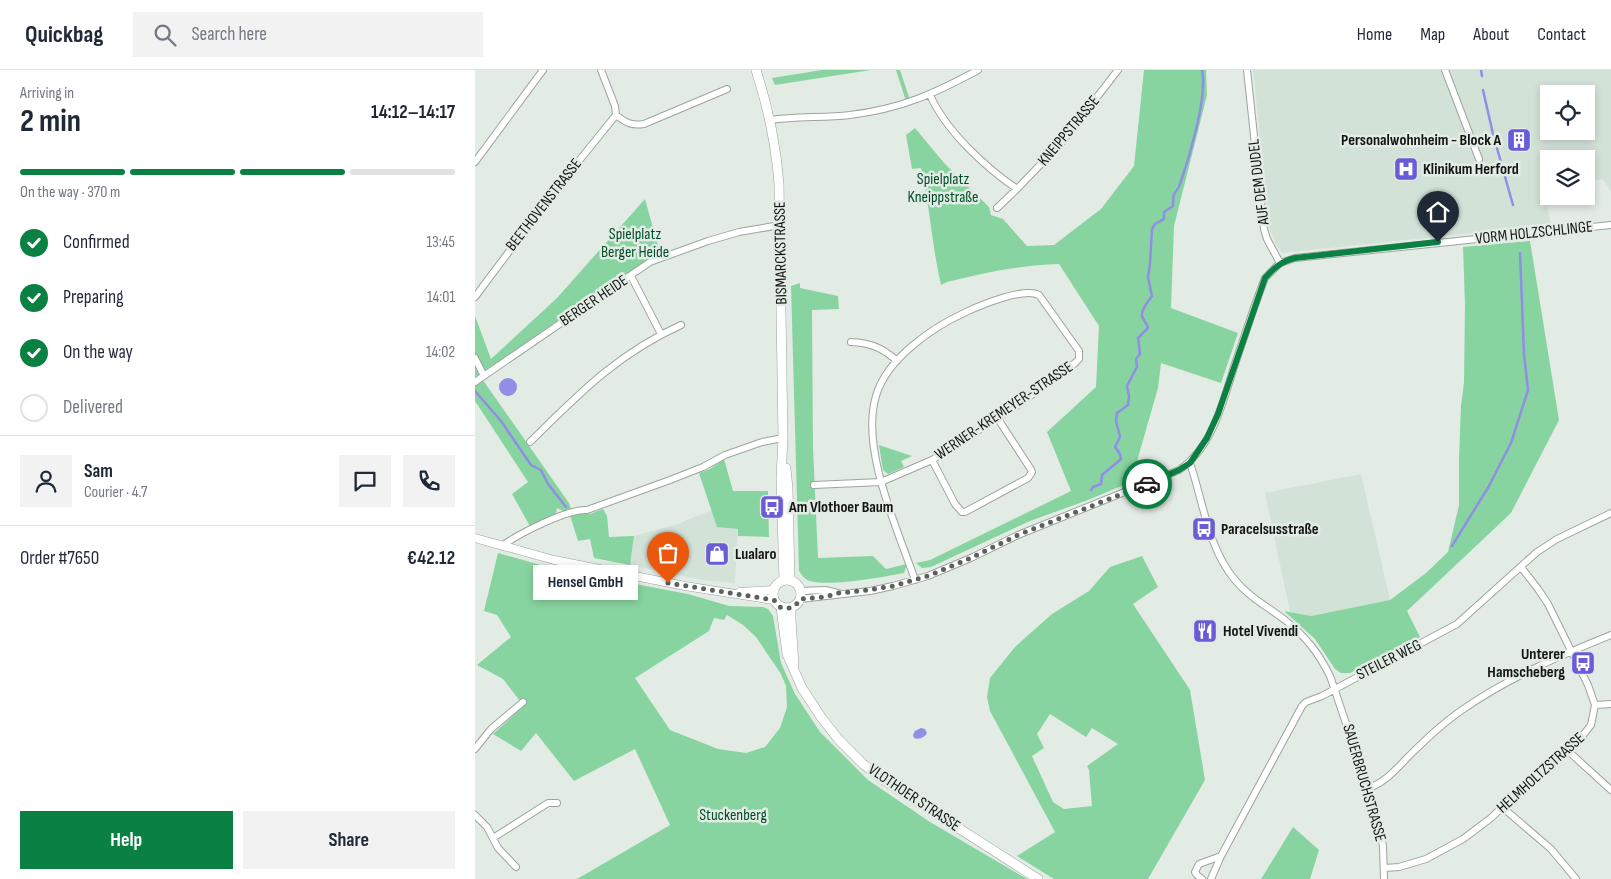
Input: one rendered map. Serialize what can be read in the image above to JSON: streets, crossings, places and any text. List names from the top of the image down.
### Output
{
  "streets": {
    "main road": ["BISMARCKSTRASSE", "VLOTHOER STRASSE"],
    "street": [
      "KNEIPPSTRASSE",
      "AUF DEM DUDEL",
      "BEETHOVENSTRASSE",
      "VORM HOLZSCHLINGE",
      "BERGER HEIDE",
      "WERNER-KREMEYER-STRASSE",
      "STEILER WEG",
      "HELMHOLTZSTRASSE",
      "SAUERBRUCHSTRASSE"
    ]
  },
  "crossings": [
    ["AUF DEM DUDEL", "VORM HOLZSCHLINGE"],
    ["BISMARCKSTRASSE", "BERGER HEIDE"],
    ["BISMARCKSTRASSE", "VLOTHOER STRASSE"],
    ["STEILER WEG", "SAUERBRUCHSTRASSE"],
    ["HELMHOLTZSTRASSE", "SAUERBRUCHSTRASSE"]
  ],
  "parks": ["Spielplatz Kneippstraße", "Spielplatz Berger Heide", "Stuckenberg"],
  "places": {
    "building": ["Personalwohnheim - Block A"],
    "hospital": ["Klinikum Herford"],
    "bus stop": ["Am Vlothoer Baum", "Paracelsusstraße", "Unterer Hamscheberg"],
    "shop": ["Lualaro"],
    "other": ["Hensel GmbH"],
    "restaurant": ["Hotel Vivendi"]
  },
  "page": {
    "header": "Quickbag",
    "search": "Search here",
    "nav": [
      "Home",
      "Map",
      "About",
      "Contact"
    ],
    "heading": ["2 min", "Arriving in", "14:12–14:17"],
    "panel": [
      "Sam",
      "Courier · 4.7",
      "Order #7650",
      "€42.12"
    ],
    "bar": "On the way · 370 m",
    "list": [
      ["Confirmed", "13:45"],
      ["Preparing", "14:01"],
      ["On the way", "14:02"],
      "Delivered"
    ],
    "bubble": "Hensel GmbH",
    "buttons": ["Help", "Share"]
  }
}
